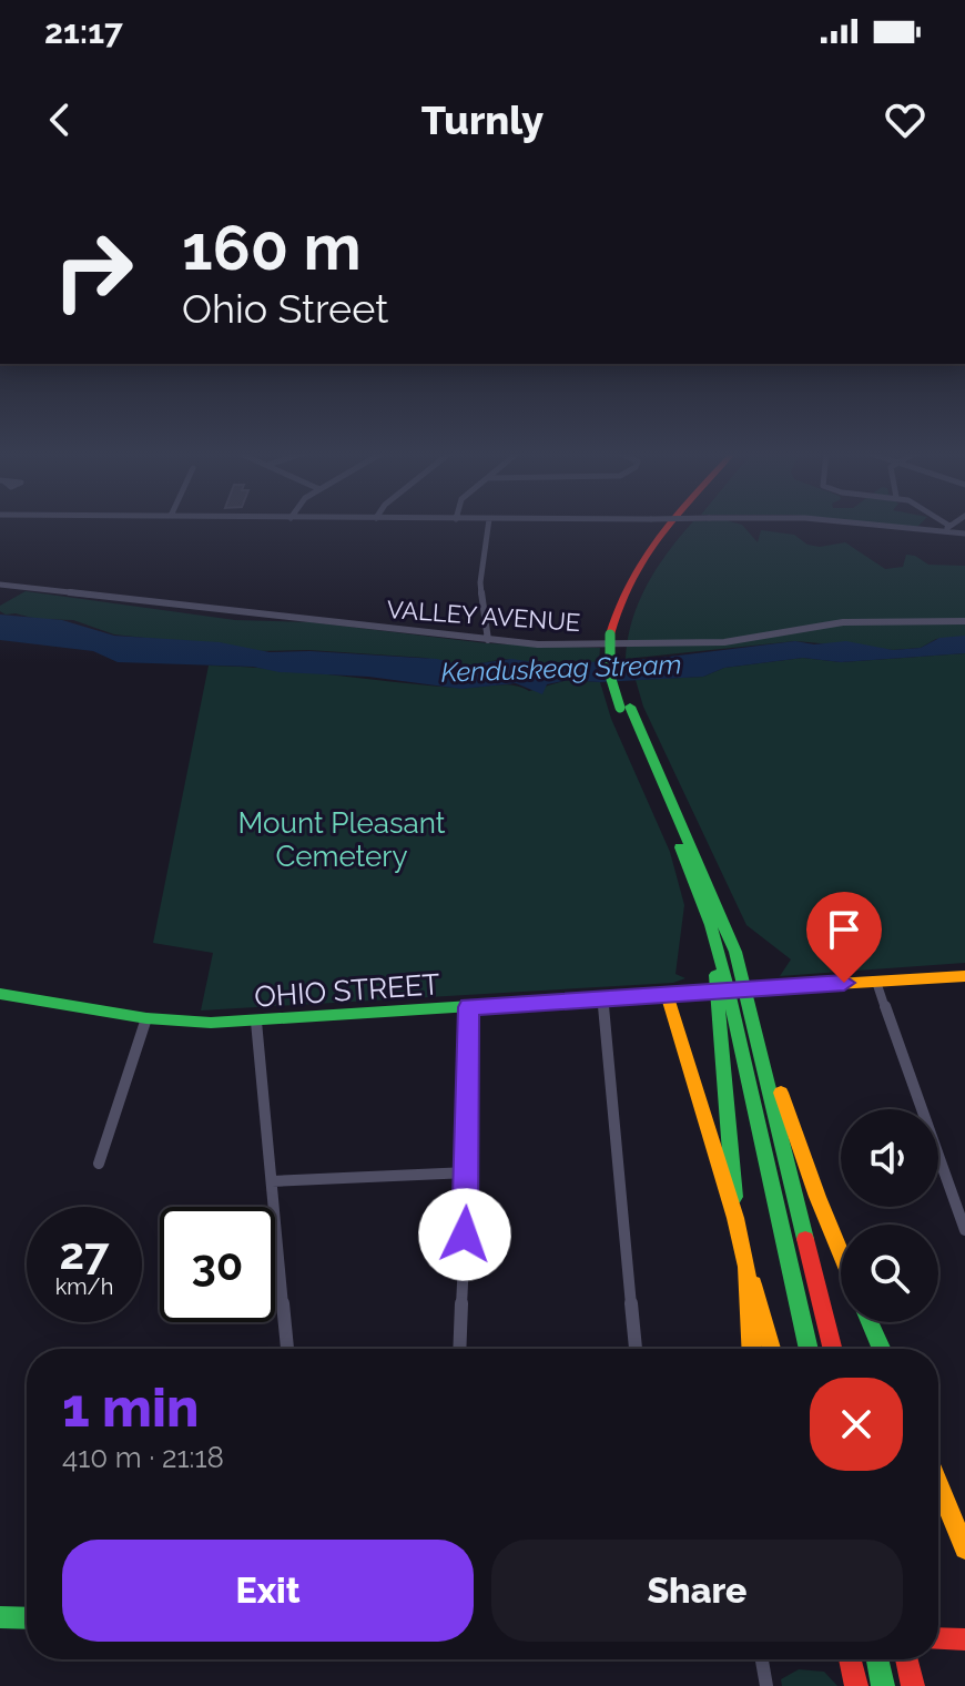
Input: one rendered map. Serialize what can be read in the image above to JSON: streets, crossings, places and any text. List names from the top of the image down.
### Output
{
  "streets": {
    "main road": ["OHIO STREET"],
    "street": ["VALLEY AVENUE"]
  },
  "water": ["Kenduskeag Stream"],
  "parks": ["Mount Pleasant Cemetery"],
  "page": {
    "status": "21:17",
    "header": "Turnly",
    "turn": ["160 m", "Ohio Street"],
    "speed": "27 km/h",
    "limit": "30",
    "heading": ["1 min", "410 m · 21:18"],
    "buttons": ["Exit", "Share"]
  }
}
